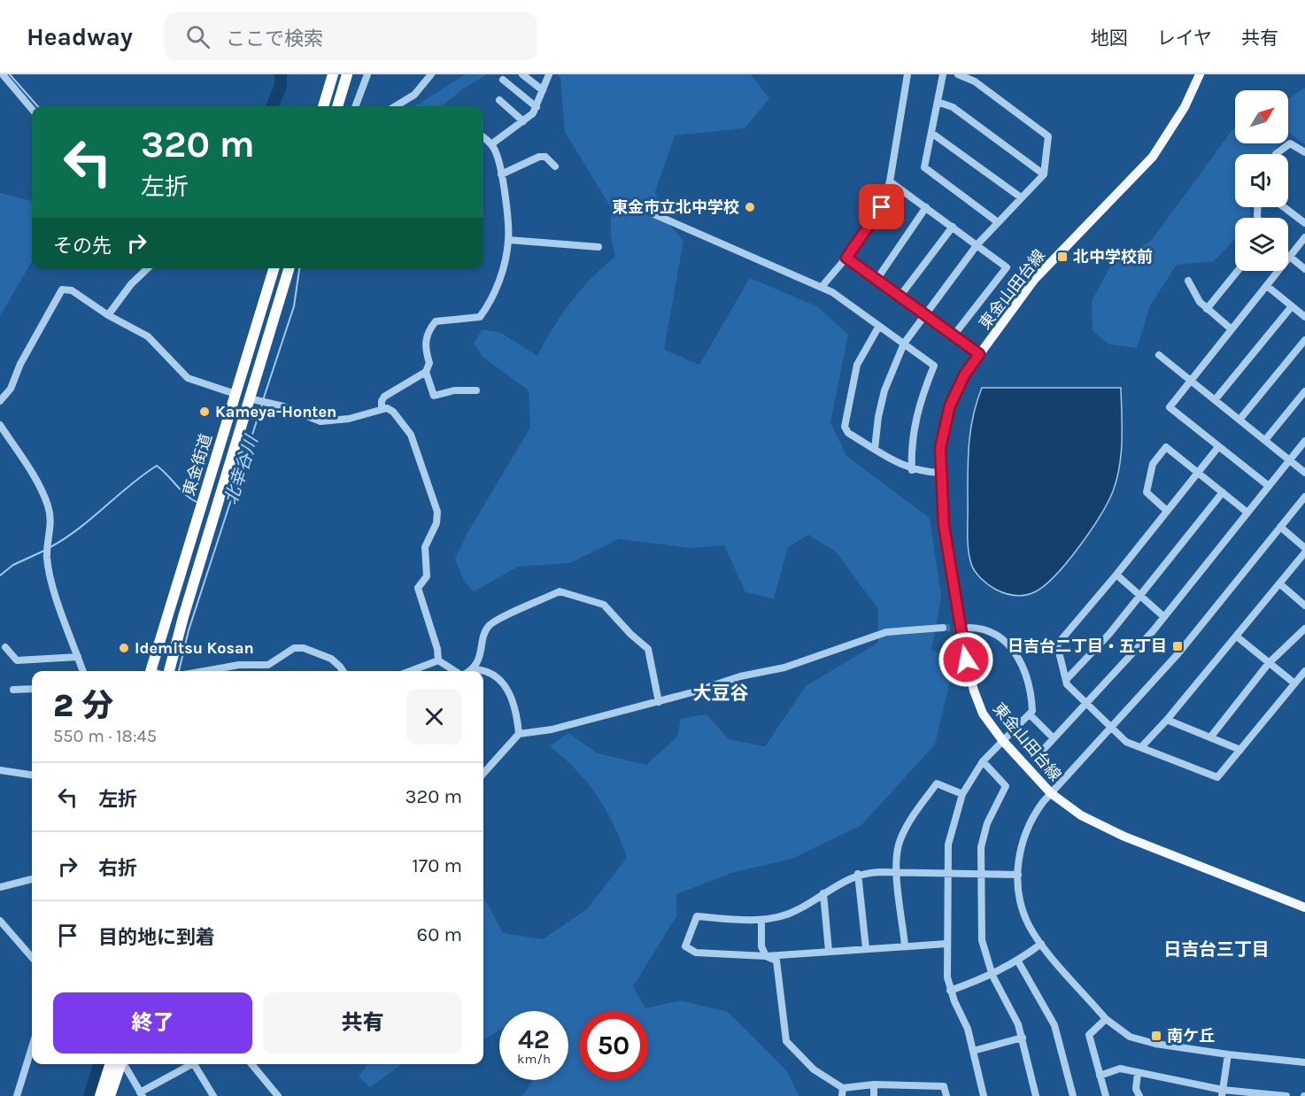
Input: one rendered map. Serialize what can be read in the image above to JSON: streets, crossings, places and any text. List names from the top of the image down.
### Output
{
  "streets": {
    "highway": ["東金街道"],
    "main road": ["東金山田台線"]
  },
  "districts": ["大豆谷", "日吉台三丁目"],
  "water": ["北幸谷川"],
  "places": {
    "other": ["東金市立北中学校", "Kameya-Honten", "Idemitsu Kosan"],
    "transit": ["北中学校前", "日吉台二丁目・五丁目", "南ケ丘"]
  },
  "north": "top right",
  "page": {
    "header": "Headway",
    "search": "ここで検索",
    "nav": ["地図", "レイヤ", "共有"],
    "turn": ["320 m", "左折"],
    "then": "その先",
    "heading": ["2 分", "550 m · 18:45"],
    "list": [
      {
        "name": "左折",
        "value": "320 m"
      },
      {
        "name": "右折",
        "value": "170 m"
      },
      {
        "name": "目的地に到着",
        "value": "60 m"
      }
    ],
    "buttons": ["終了", "共有"],
    "speed": "42 km/h",
    "limit": "50"
  }
}
